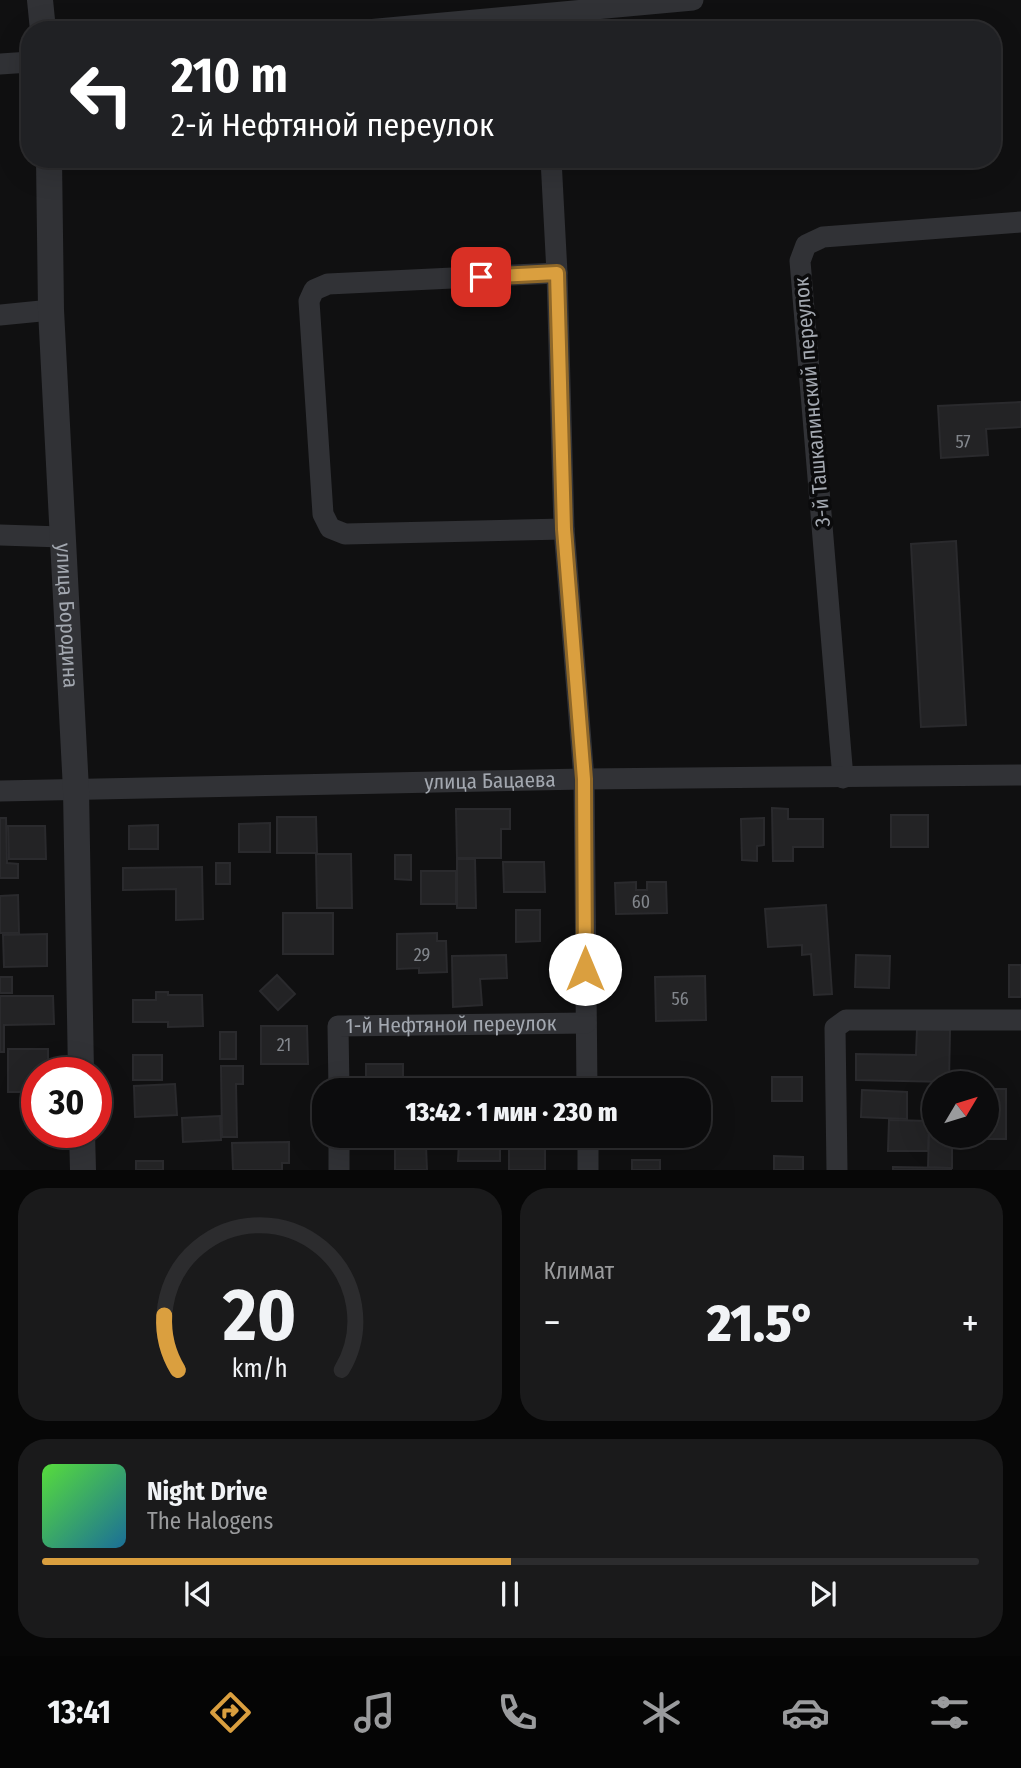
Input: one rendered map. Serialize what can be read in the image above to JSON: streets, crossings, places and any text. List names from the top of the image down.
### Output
{
  "streets": {
    "street": [
      "3-й Ташкалинский переулок",
      "улица Бородина",
      "улица Бацаева",
      "1-й Нефтяной переулок"
    ]
  },
  "crossings": [
    ["3-й Ташкалинский переулок", "улица Бацаева"],
    ["улица Бородина", "улица Бацаева"]
  ],
  "house_numbers": [
    "57",
    "60",
    "29",
    "56",
    "21"
  ],
  "north": "top right",
  "page": {
    "turn": ["210 m", "2-й Нефтяной переулок"],
    "limit": "30",
    "trip": "13:42 · 1 мин · 230 m",
    "tile": "Климат",
    "heat": ["−", "21.5°", "+"],
    "song": ["Night Drive", "The Halogens"],
    "tabs": "13:41",
    "gauge": ["20", "km/h"]
  }
}
